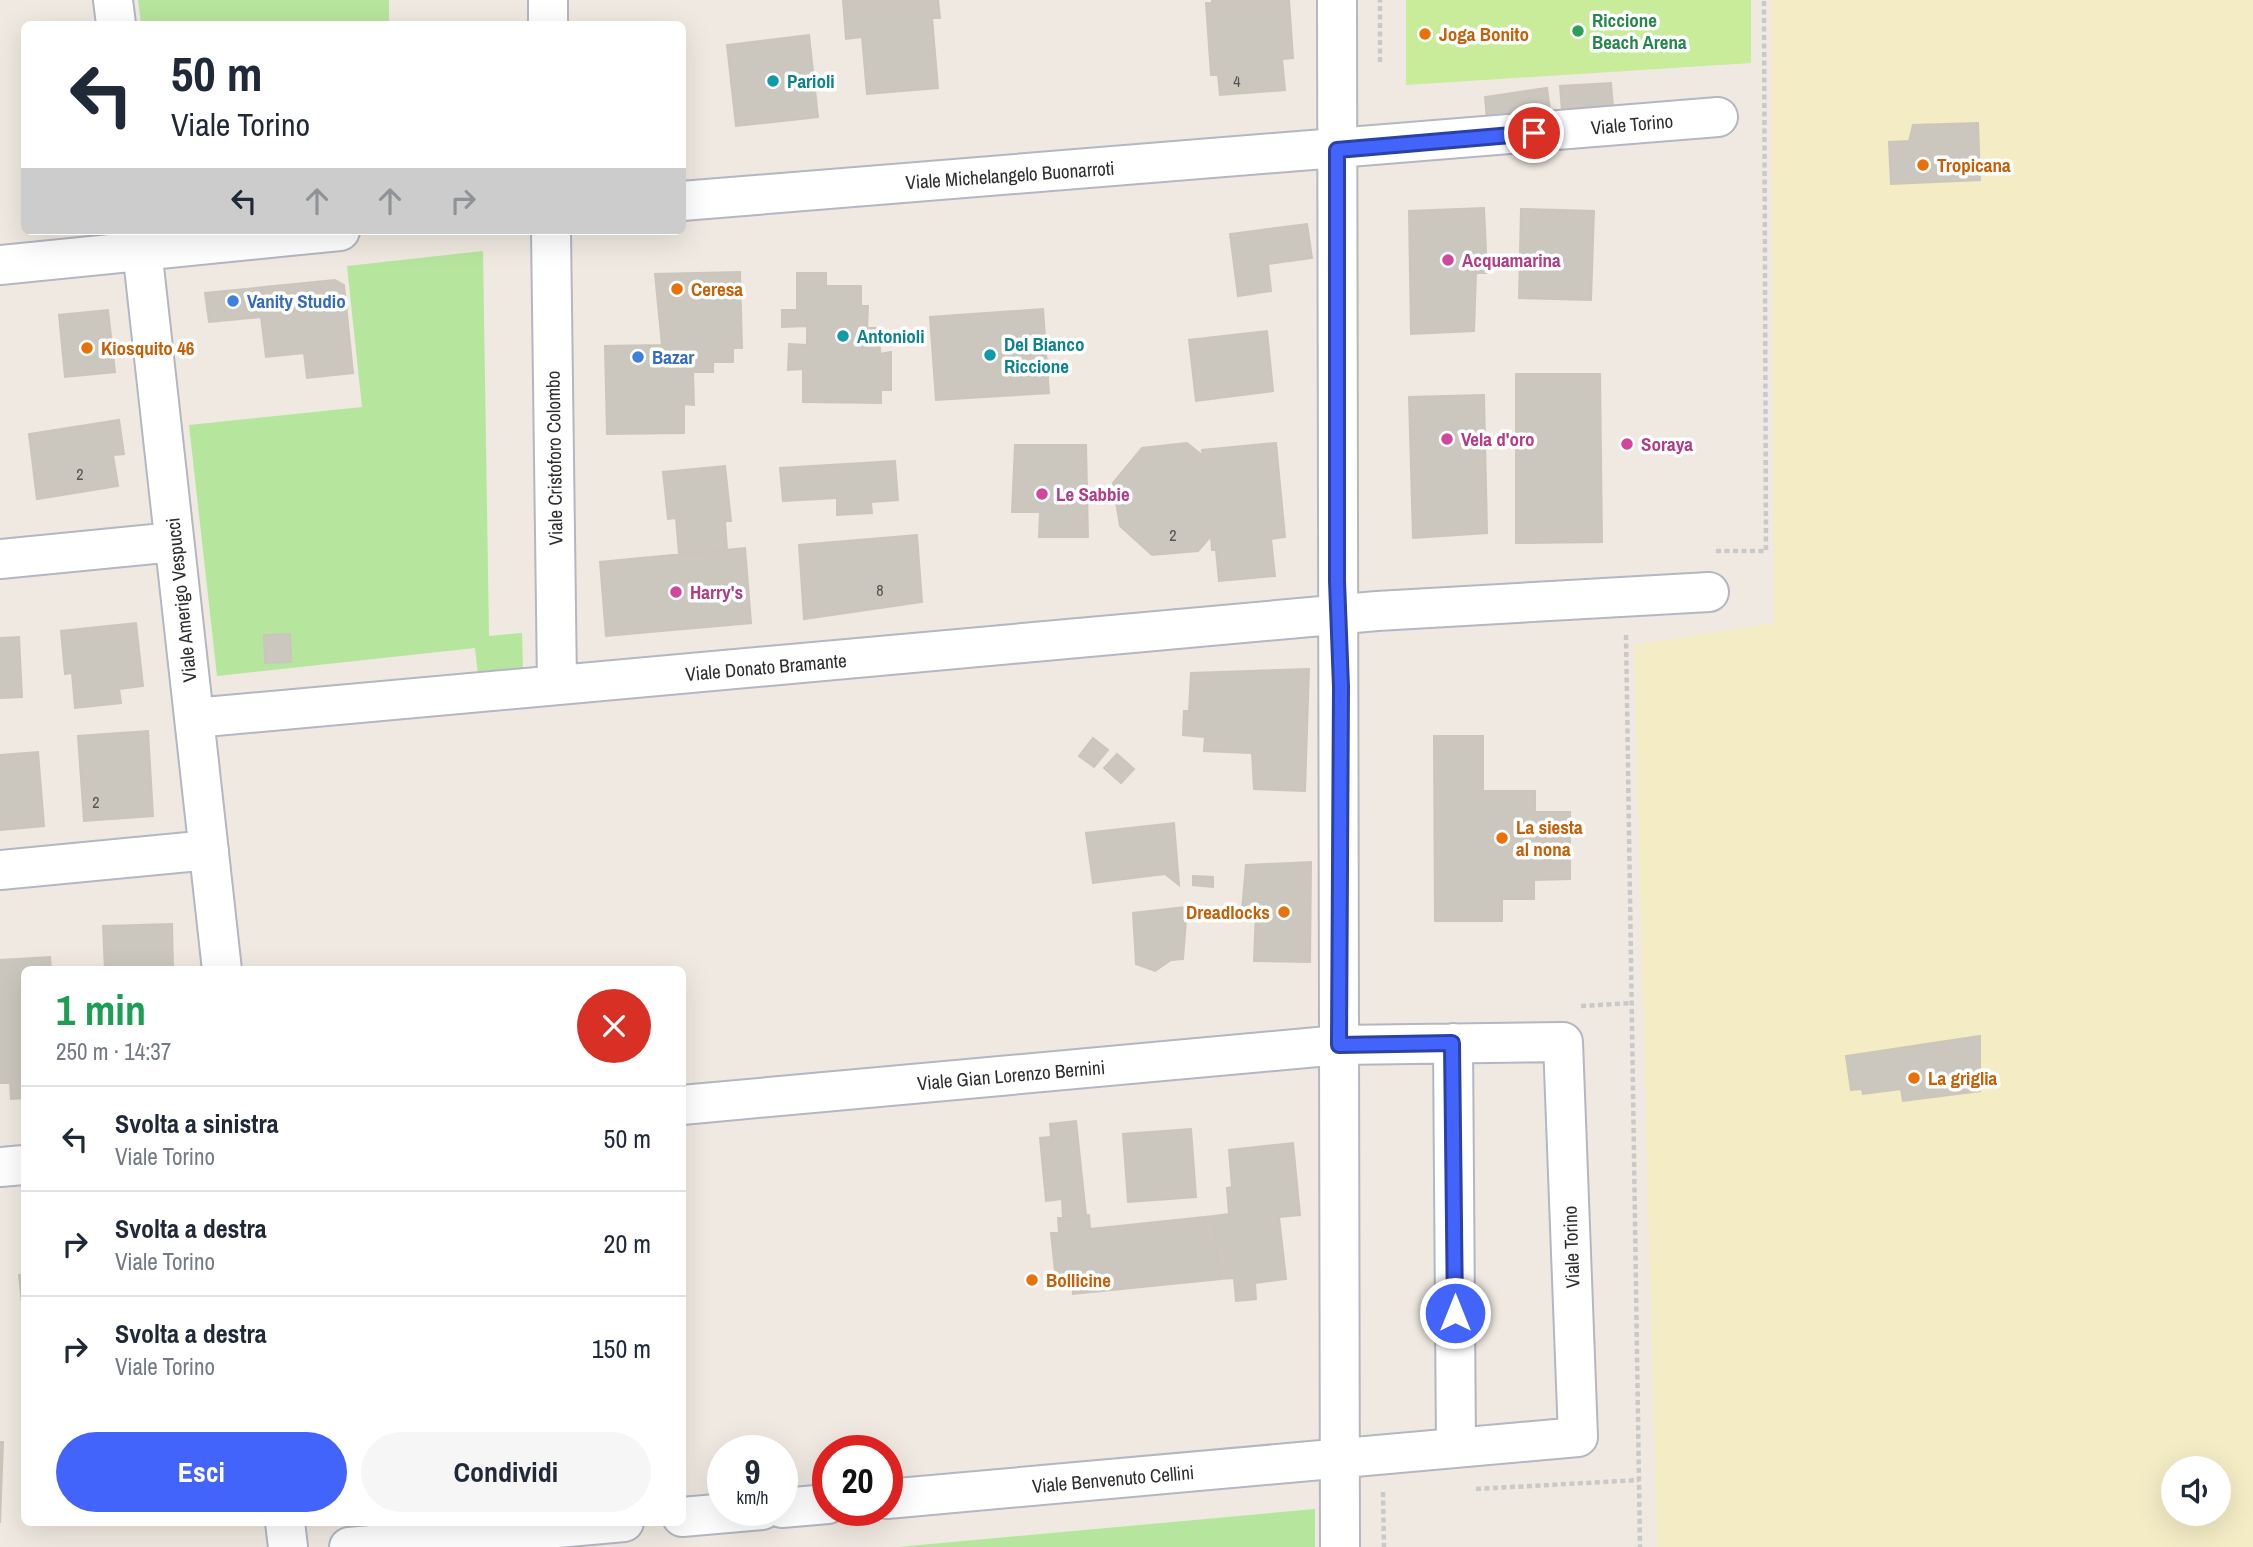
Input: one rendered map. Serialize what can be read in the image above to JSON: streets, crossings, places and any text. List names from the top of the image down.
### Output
{
  "streets": {
    "street": [
      "Viale Torino",
      "Viale Michelangelo Buonarroti",
      "Viale Cristoforo Colombo",
      "Viale Amerigo Vespucci",
      "Viale Donato Bramante",
      "Viale Gian Lorenzo Bernini",
      "Viale Benvenuto Cellini"
    ]
  },
  "crossings": [
    ["Viale Torino", "Viale Michelangelo Buonarroti"],
    ["Viale Torino", "Viale Gian Lorenzo Bernini"],
    ["Viale Torino", "Viale Benvenuto Cellini"],
    ["Viale Cristoforo Colombo", "Viale Donato Bramante"],
    ["Viale Amerigo Vespucci", "Viale Donato Bramante"]
  ],
  "places": [
    "Riccione Beach Arena",
    "Joga Bonito",
    "Parioli",
    "Tropicana",
    "Acquamarina",
    "Ceresa",
    "Vanity Studio",
    "Antonioli",
    "Kiosquito 46",
    "Del Bianco Riccione",
    "Bazar",
    "Vela d'oro",
    "Soraya",
    "Le Sabbie",
    "Harry's",
    "La siesta al nona",
    "Dreadlocks",
    "La griglia",
    "Bollicine"
  ],
  "house_numbers": [
    "4",
    "2",
    "2",
    "8",
    "2"
  ],
  "page": {
    "turn": ["50 m", "Viale Torino"],
    "heading": ["1 min", "250 m · 14:37"],
    "list": [
      {
        "name": "Svolta a sinistra",
        "note": "Viale Torino",
        "value": "50 m"
      },
      {
        "name": "Svolta a destra",
        "note": "Viale Torino",
        "value": "20 m"
      },
      {
        "name": "Svolta a destra",
        "note": "Viale Torino",
        "value": "150 m"
      }
    ],
    "buttons": ["Esci", "Condividi"],
    "speed": "9 km/h",
    "limit": "20"
  }
}
